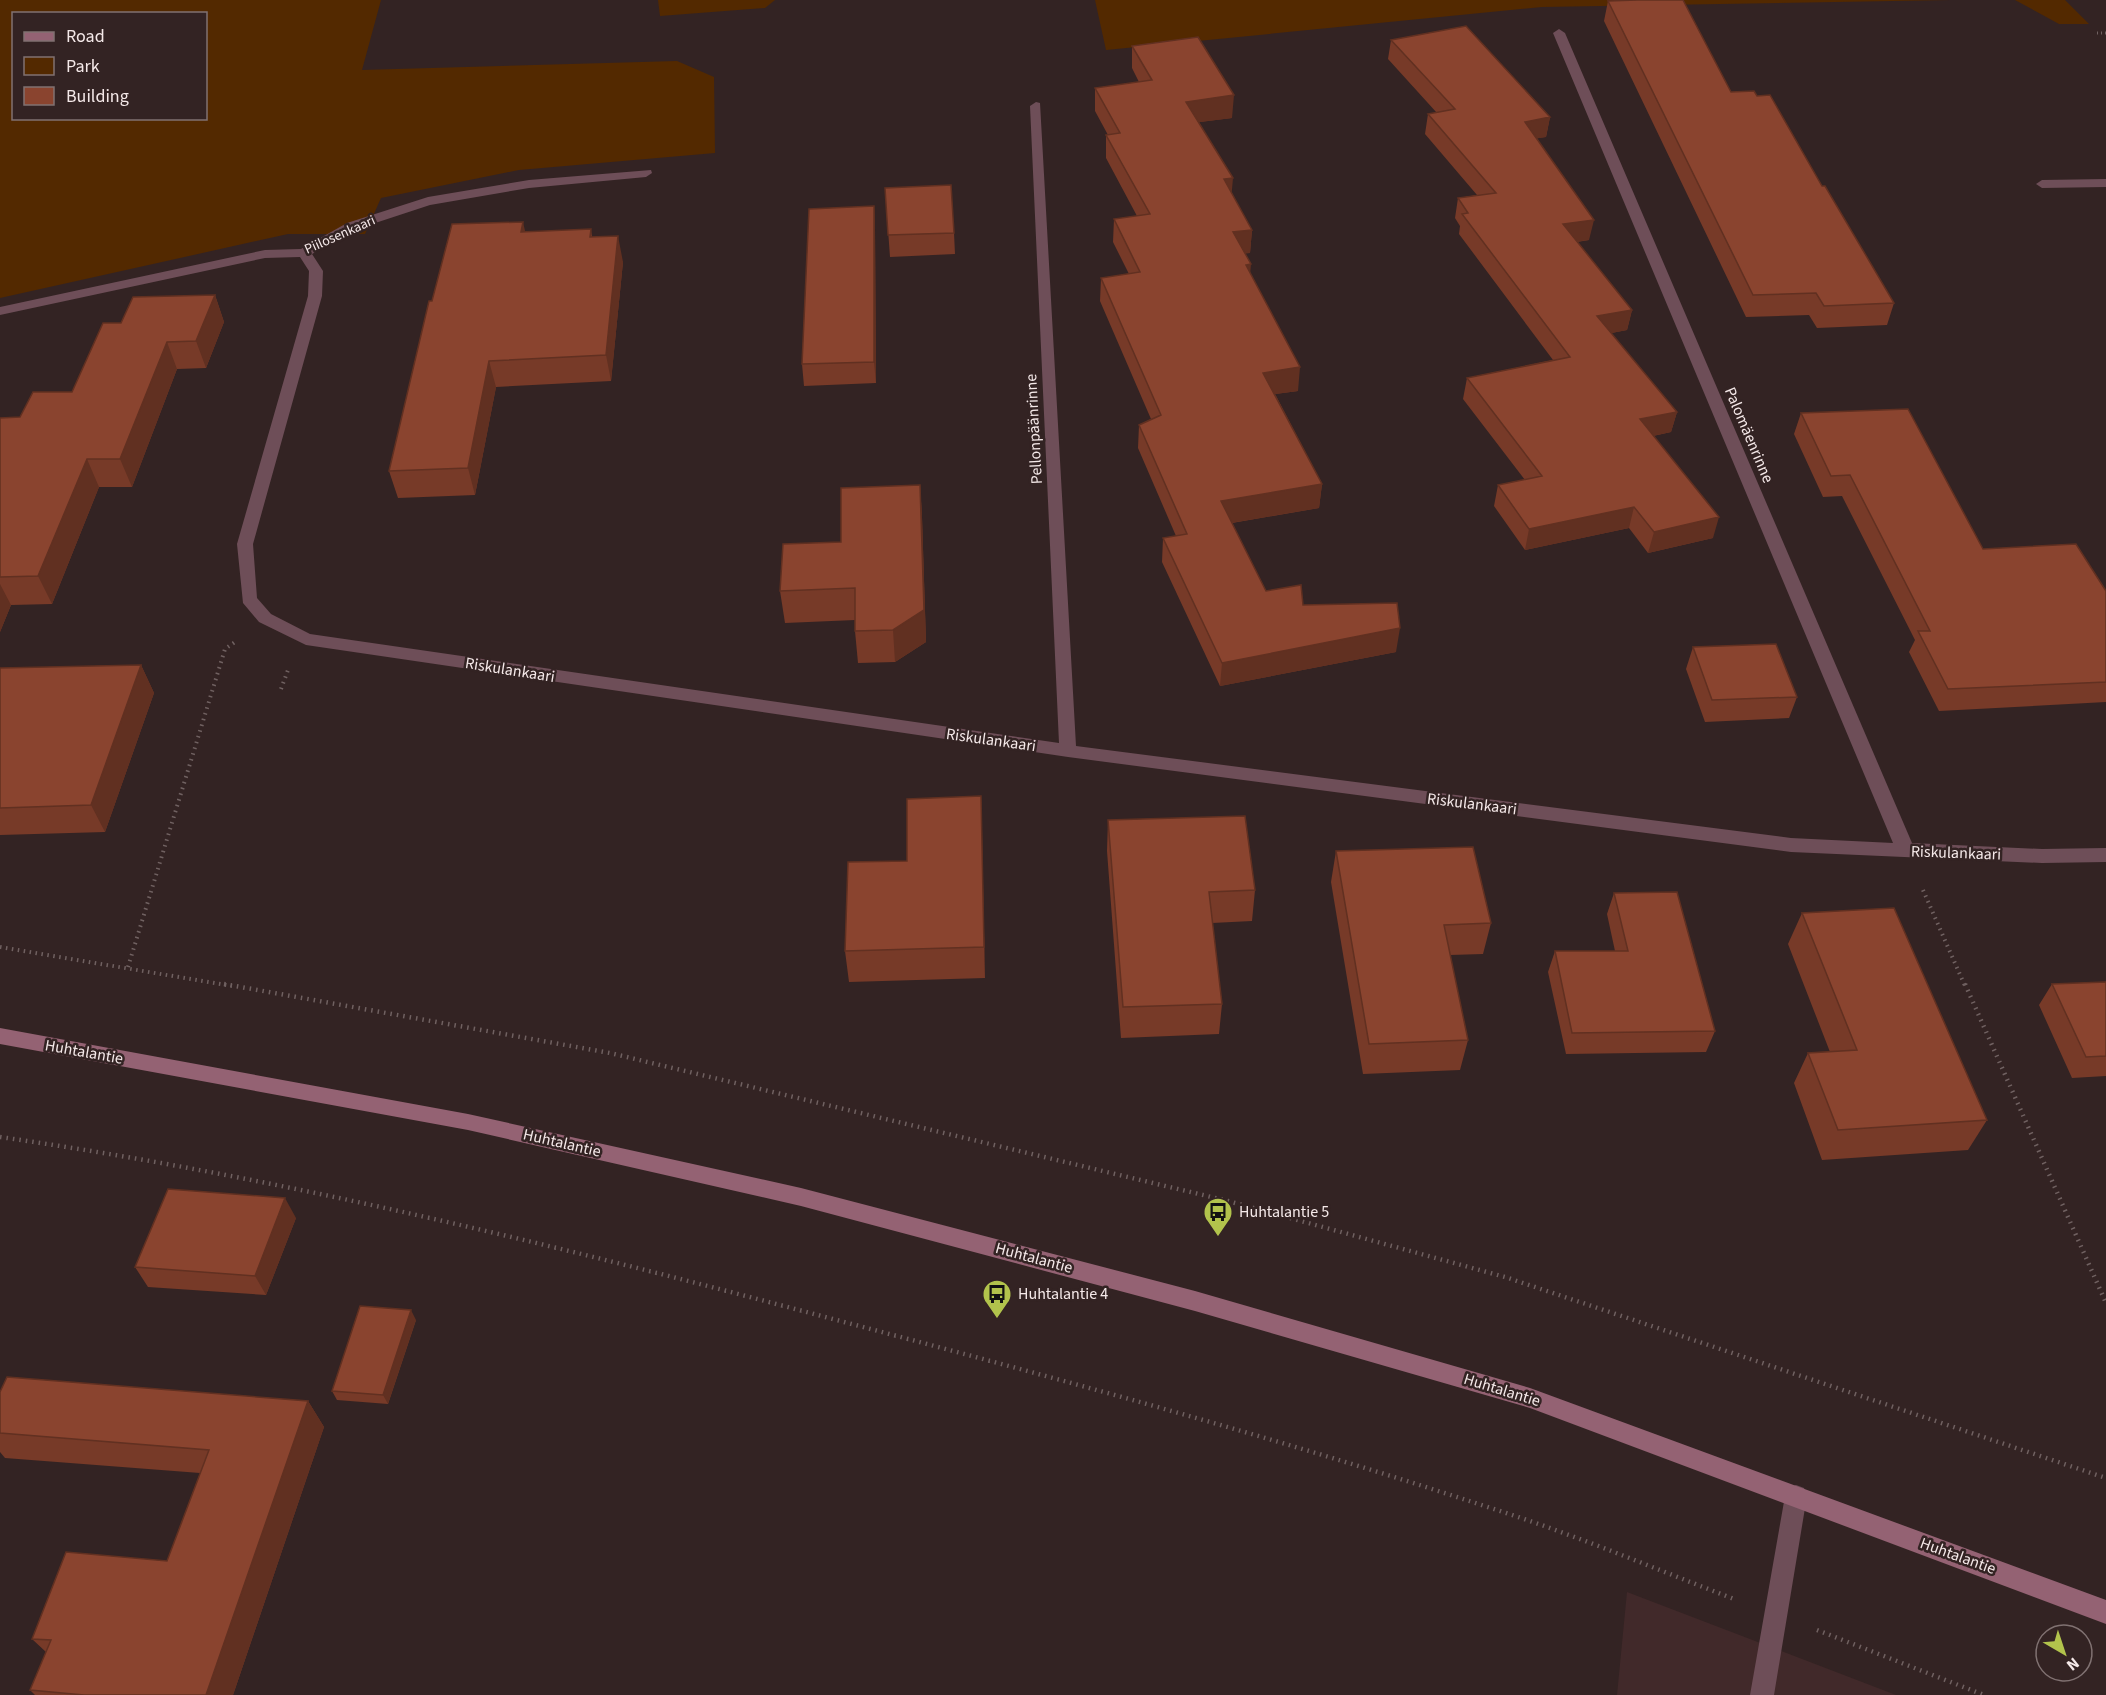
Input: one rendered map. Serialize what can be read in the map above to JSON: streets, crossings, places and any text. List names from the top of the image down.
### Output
{
  "streets": {
    "main road": ["Huhtalantie"],
    "street": [
      "Piilosenkaari",
      "Pellonpäänrinne",
      "Palomäenrinne",
      "Riskulankaari"
    ]
  },
  "crossings": [
    ["Piilosenkaari", "Riskulankaari"],
    ["Pellonpäänrinne", "Riskulankaari"],
    ["Palomäenrinne", "Riskulankaari"]
  ],
  "places": {
    "bus stop": ["Huhtalantie 5", "Huhtalantie 4"]
  },
  "legend": ["Road", "Park", "Building"],
  "north": "bottom right"
}
